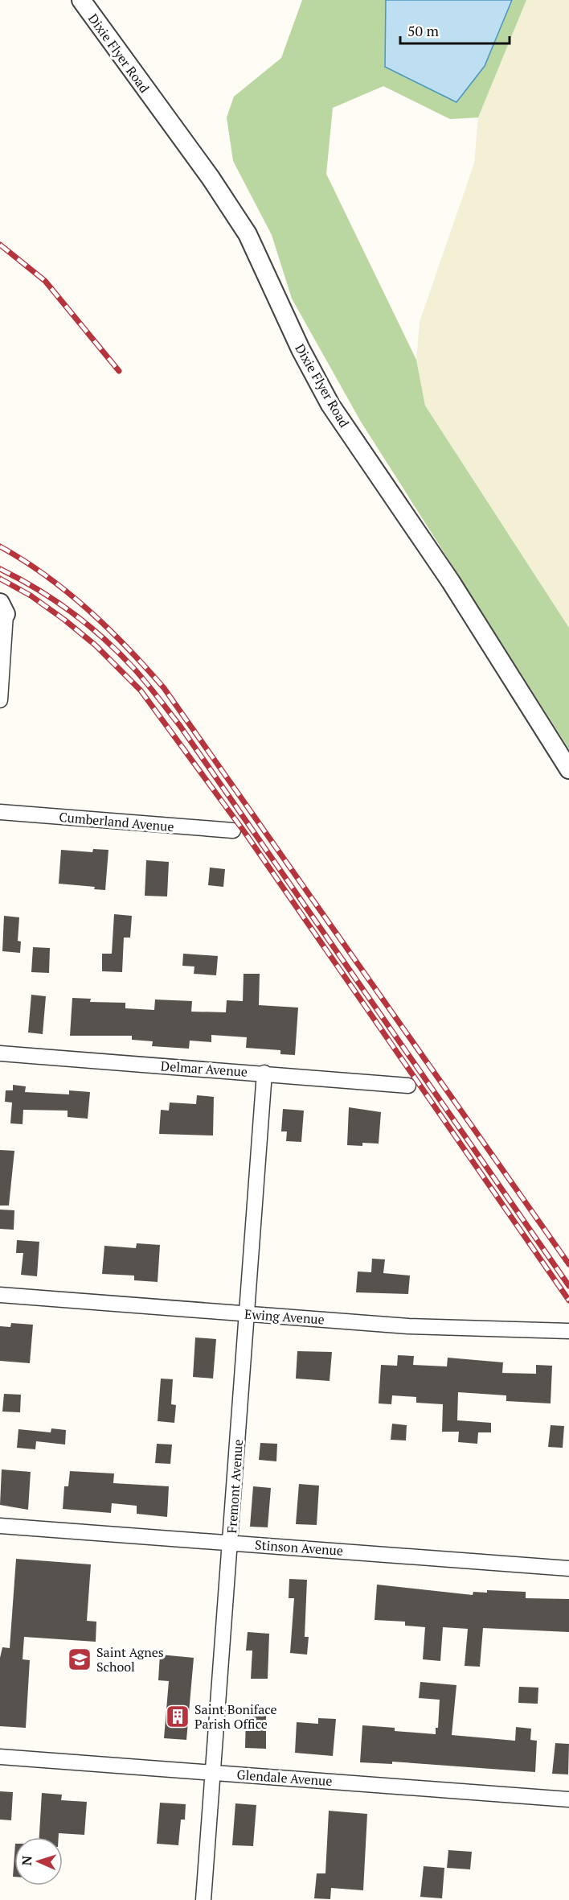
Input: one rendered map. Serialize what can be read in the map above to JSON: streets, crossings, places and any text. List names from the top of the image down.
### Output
{
  "streets": {
    "street": [
      "Dixie Flyer Road",
      "Cumberland Avenue",
      "Delmar Avenue",
      "Ewing Avenue",
      "Fremont Avenue",
      "Stinson Avenue",
      "Glendale Avenue"
    ]
  },
  "crossings": [
    ["Delmar Avenue", "Fremont Avenue"],
    ["Ewing Avenue", "Fremont Avenue"],
    ["Fremont Avenue", "Stinson Avenue"],
    ["Fremont Avenue", "Glendale Avenue"]
  ],
  "places": {
    "school or university": ["Saint Agnes School"],
    "building": ["Saint Boniface Parish Office"]
  },
  "scale_bar": "50 m",
  "north": "left"
}
